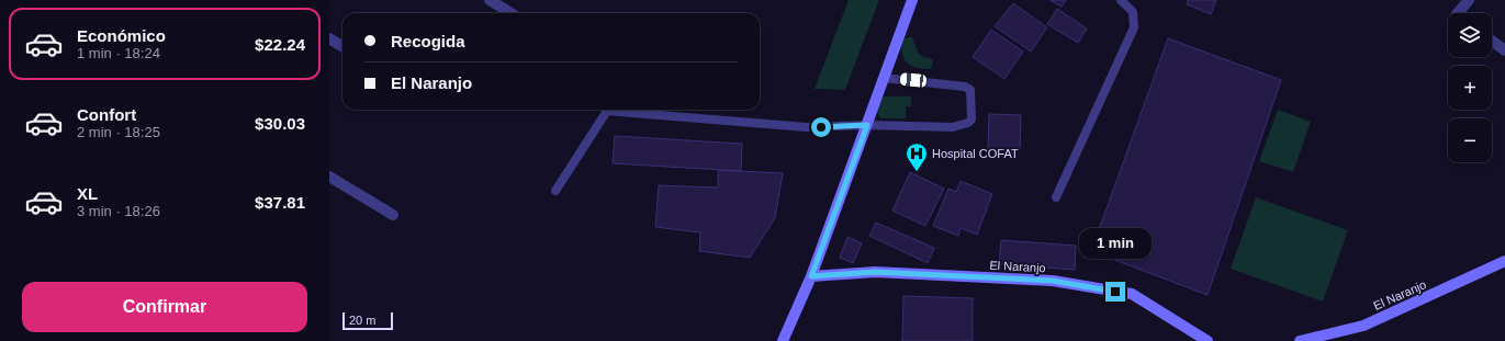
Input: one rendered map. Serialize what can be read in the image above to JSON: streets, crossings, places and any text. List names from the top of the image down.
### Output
{
  "streets": {
    "street": ["El Naranjo"]
  },
  "places": {
    "hospital": ["Hospital COFAT"]
  },
  "scale_bar": "20 m",
  "page": {
    "list": [
      {
        "name": "Económico",
        "note": "1 min · 18:24",
        "value": "$22.24"
      },
      {
        "name": "Confort",
        "note": "2 min · 18:25",
        "value": "$30.03"
      },
      {
        "name": "XL",
        "note": "3 min · 18:26",
        "value": "$37.81"
      }
    ],
    "map_buttons": ["+", "−"],
    "banner": ["Recogida", "El Naranjo"],
    "bubble": "1 min",
    "buttons": "Confirmar",
    "scale": "20 m"
  }
}
